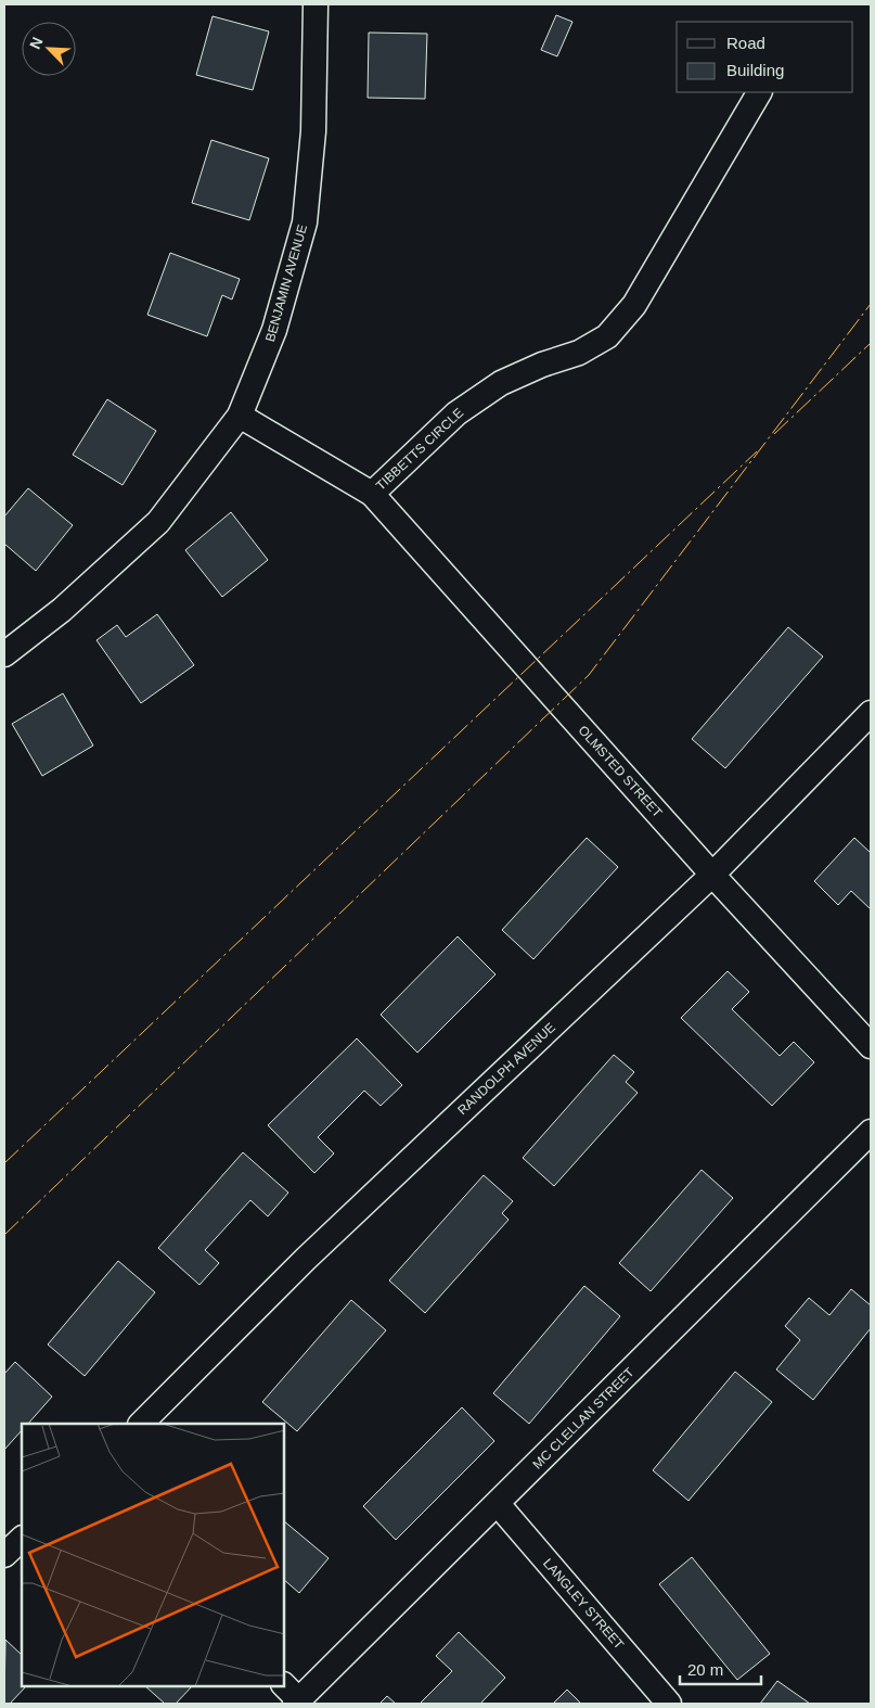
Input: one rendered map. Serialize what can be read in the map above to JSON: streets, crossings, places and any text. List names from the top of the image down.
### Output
{
  "streets": {
    "street": [
      "BENJAMIN AVENUE",
      "TIBBETTS CIRCLE",
      "OLMSTED STREET",
      "RANDOLPH AVENUE",
      "MC CLELLAN STREET",
      "LANGLEY STREET"
    ]
  },
  "crossings": [
    ["BENJAMIN AVENUE", "TIBBETTS CIRCLE"],
    ["TIBBETTS CIRCLE", "OLMSTED STREET"],
    ["OLMSTED STREET", "RANDOLPH AVENUE"],
    ["MC CLELLAN STREET", "LANGLEY STREET"]
  ],
  "legend": ["Road", "Building"],
  "scale_bar": "20 m",
  "north": "top left"
}
